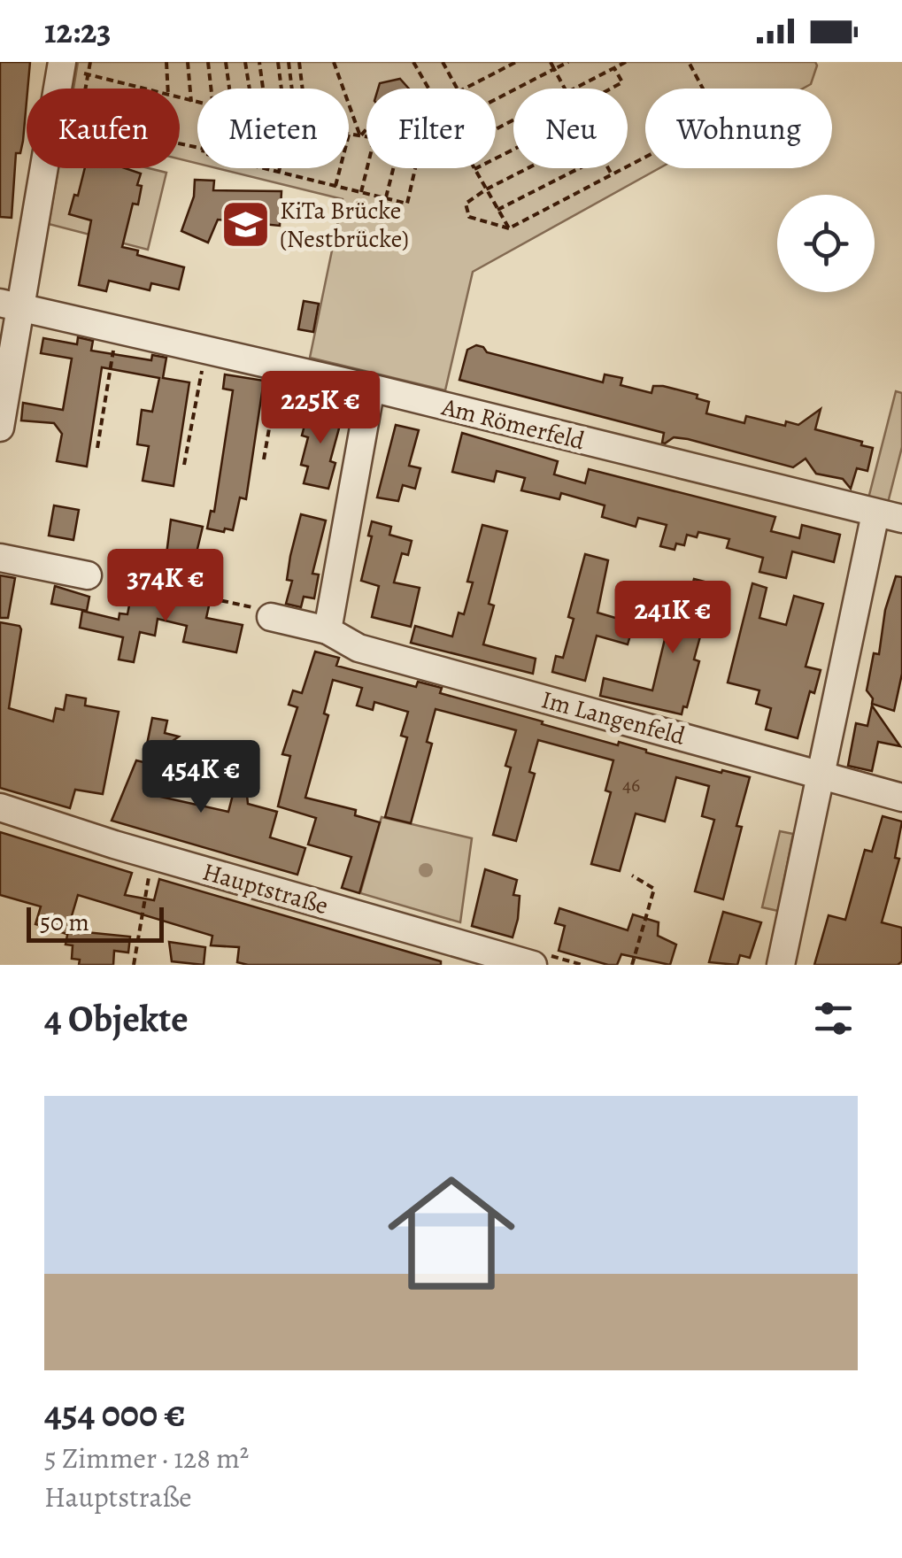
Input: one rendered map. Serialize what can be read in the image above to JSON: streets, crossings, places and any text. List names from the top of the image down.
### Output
{
  "streets": {
    "street": ["Am Römerfeld", "Im Langenfeld", "Hauptstraße"]
  },
  "places": {
    "school or university": ["KiTa Brücke (Nestbrücke)"]
  },
  "house_numbers": ["46"],
  "scale_bar": "50 m",
  "page": {
    "status": "12:23",
    "chip": [
      "Kaufen",
      "Mieten",
      "Filter",
      "Neu",
      "Wohnung"
    ],
    "price": [
      "225K €",
      "374K €",
      "241K €",
      "454K €"
    ],
    "scale": "50 m",
    "heading": "4 Objekte",
    "list": [
      {
        "name": "454 000 €",
        "note": "5 Zimmer · 128 m² · Hauptstraße"
      }
    ]
  }
}
